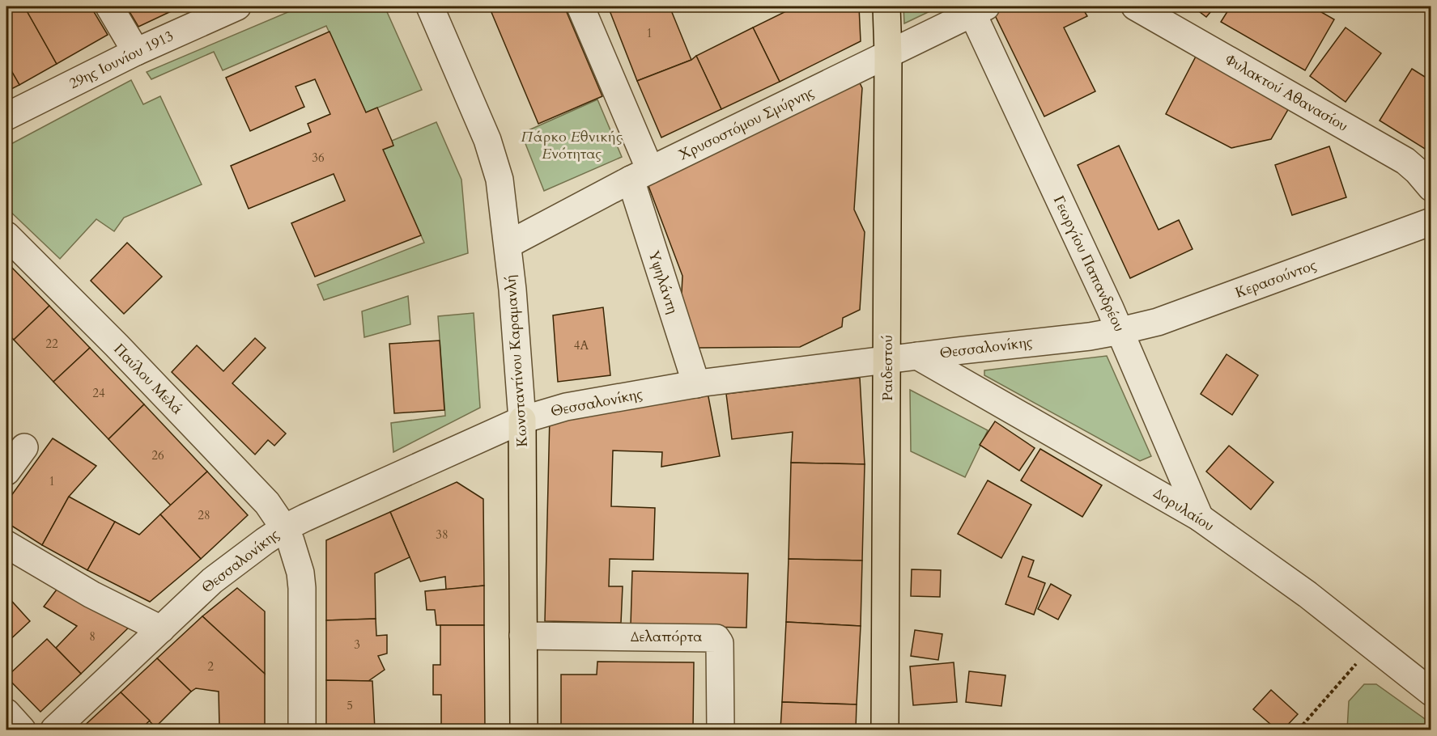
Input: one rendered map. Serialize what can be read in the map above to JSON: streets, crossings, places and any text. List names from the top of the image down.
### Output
{
  "streets": {
    "main road": ["Κωνσταντίνου Καραμανλή", "Ραιδεστού"],
    "street": [
      "29ης Ιουνίου 1913",
      "Φυλακτού Αθανασίου",
      "Χρυσοστόμου Σμύρνης",
      "Γεωργίου Παπανδρέου",
      "Κερασούντος",
      "Υψηλάντη",
      "Θεσσαλονίκης",
      "Παύλου Μελά",
      "Δορυλαίου",
      "Δελαπόρτα"
    ]
  },
  "crossings": [
    ["Χρυσοστόμου Σμύρνης", "Γεωργίου Παπανδρέου"],
    ["Χρυσοστόμου Σμύρνης", "Υψηλάντη"],
    ["Χρυσοστόμου Σμύρνης", "Κωνσταντίνου Καραμανλή"],
    ["Χρυσοστόμου Σμύρνης", "Ραιδεστού"],
    ["Γεωργίου Παπανδρέου", "Κερασούντος"],
    ["Γεωργίου Παπανδρέου", "Θεσσαλονίκης"],
    ["Γεωργίου Παπανδρέου", "Δορυλαίου"],
    ["Κερασούντος", "Θεσσαλονίκης"],
    ["Υψηλάντη", "Θεσσαλονίκης"],
    ["Θεσσαλονίκης", "Κωνσταντίνου Καραμανλή"],
    ["Θεσσαλονίκης", "Ραιδεστού"],
    ["Θεσσαλονίκης", "Παύλου Μελά"],
    ["Θεσσαλονίκης", "Δορυλαίου"],
    ["Κωνσταντίνου Καραμανλή", "Δελαπόρτα"]
  ],
  "parks": ["Πάρκο Εθνικής Ενότητας"],
  "house_numbers": [
    "1",
    "36",
    "22",
    "4A",
    "24",
    "26",
    "1",
    "28",
    "38",
    "8",
    "3",
    "2",
    "5"
  ]
}
